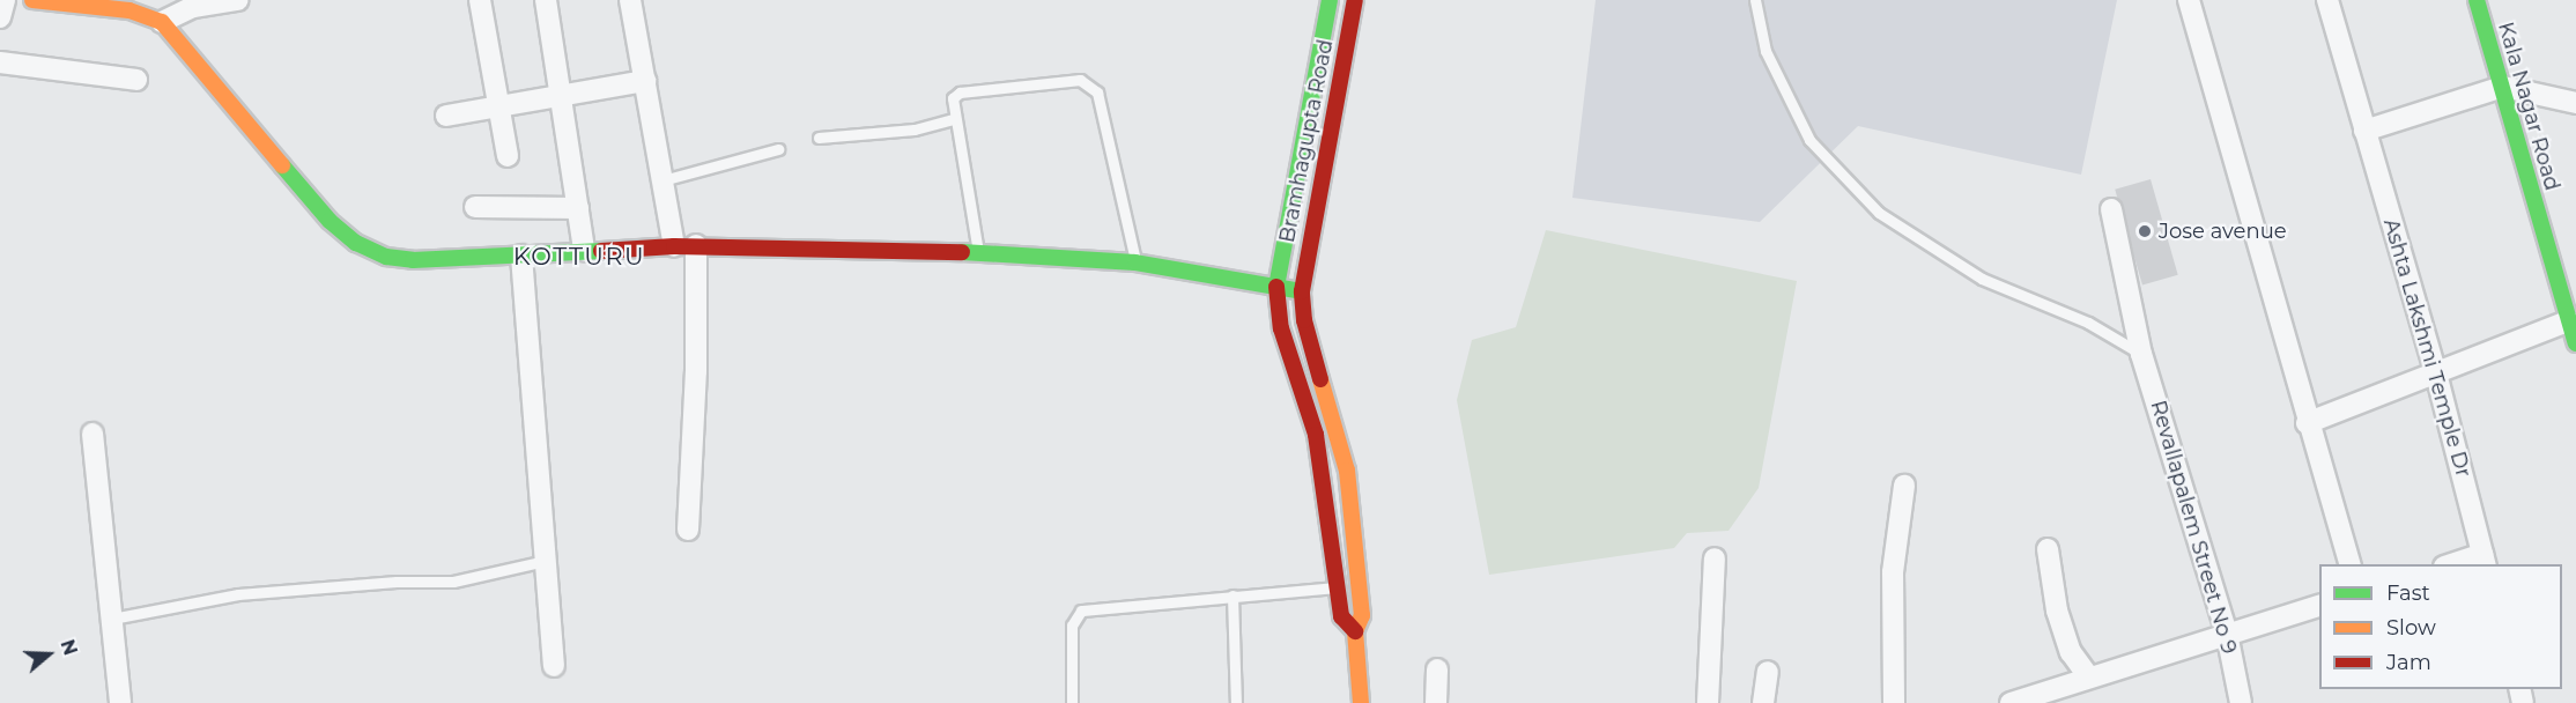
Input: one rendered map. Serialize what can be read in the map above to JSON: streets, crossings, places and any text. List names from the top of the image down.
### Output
{
  "streets": {
    "street": [
      "Kala Nagar Road",
      "Bramhagupta Road",
      "Ashta Lakshmi Temple Dr",
      "Revallapalem Street No 9"
    ]
  },
  "districts": ["KOTTURU"],
  "places": ["Jose avenue"],
  "legend": ["Fast", "Slow", "Jam"],
  "north": "right"
}
